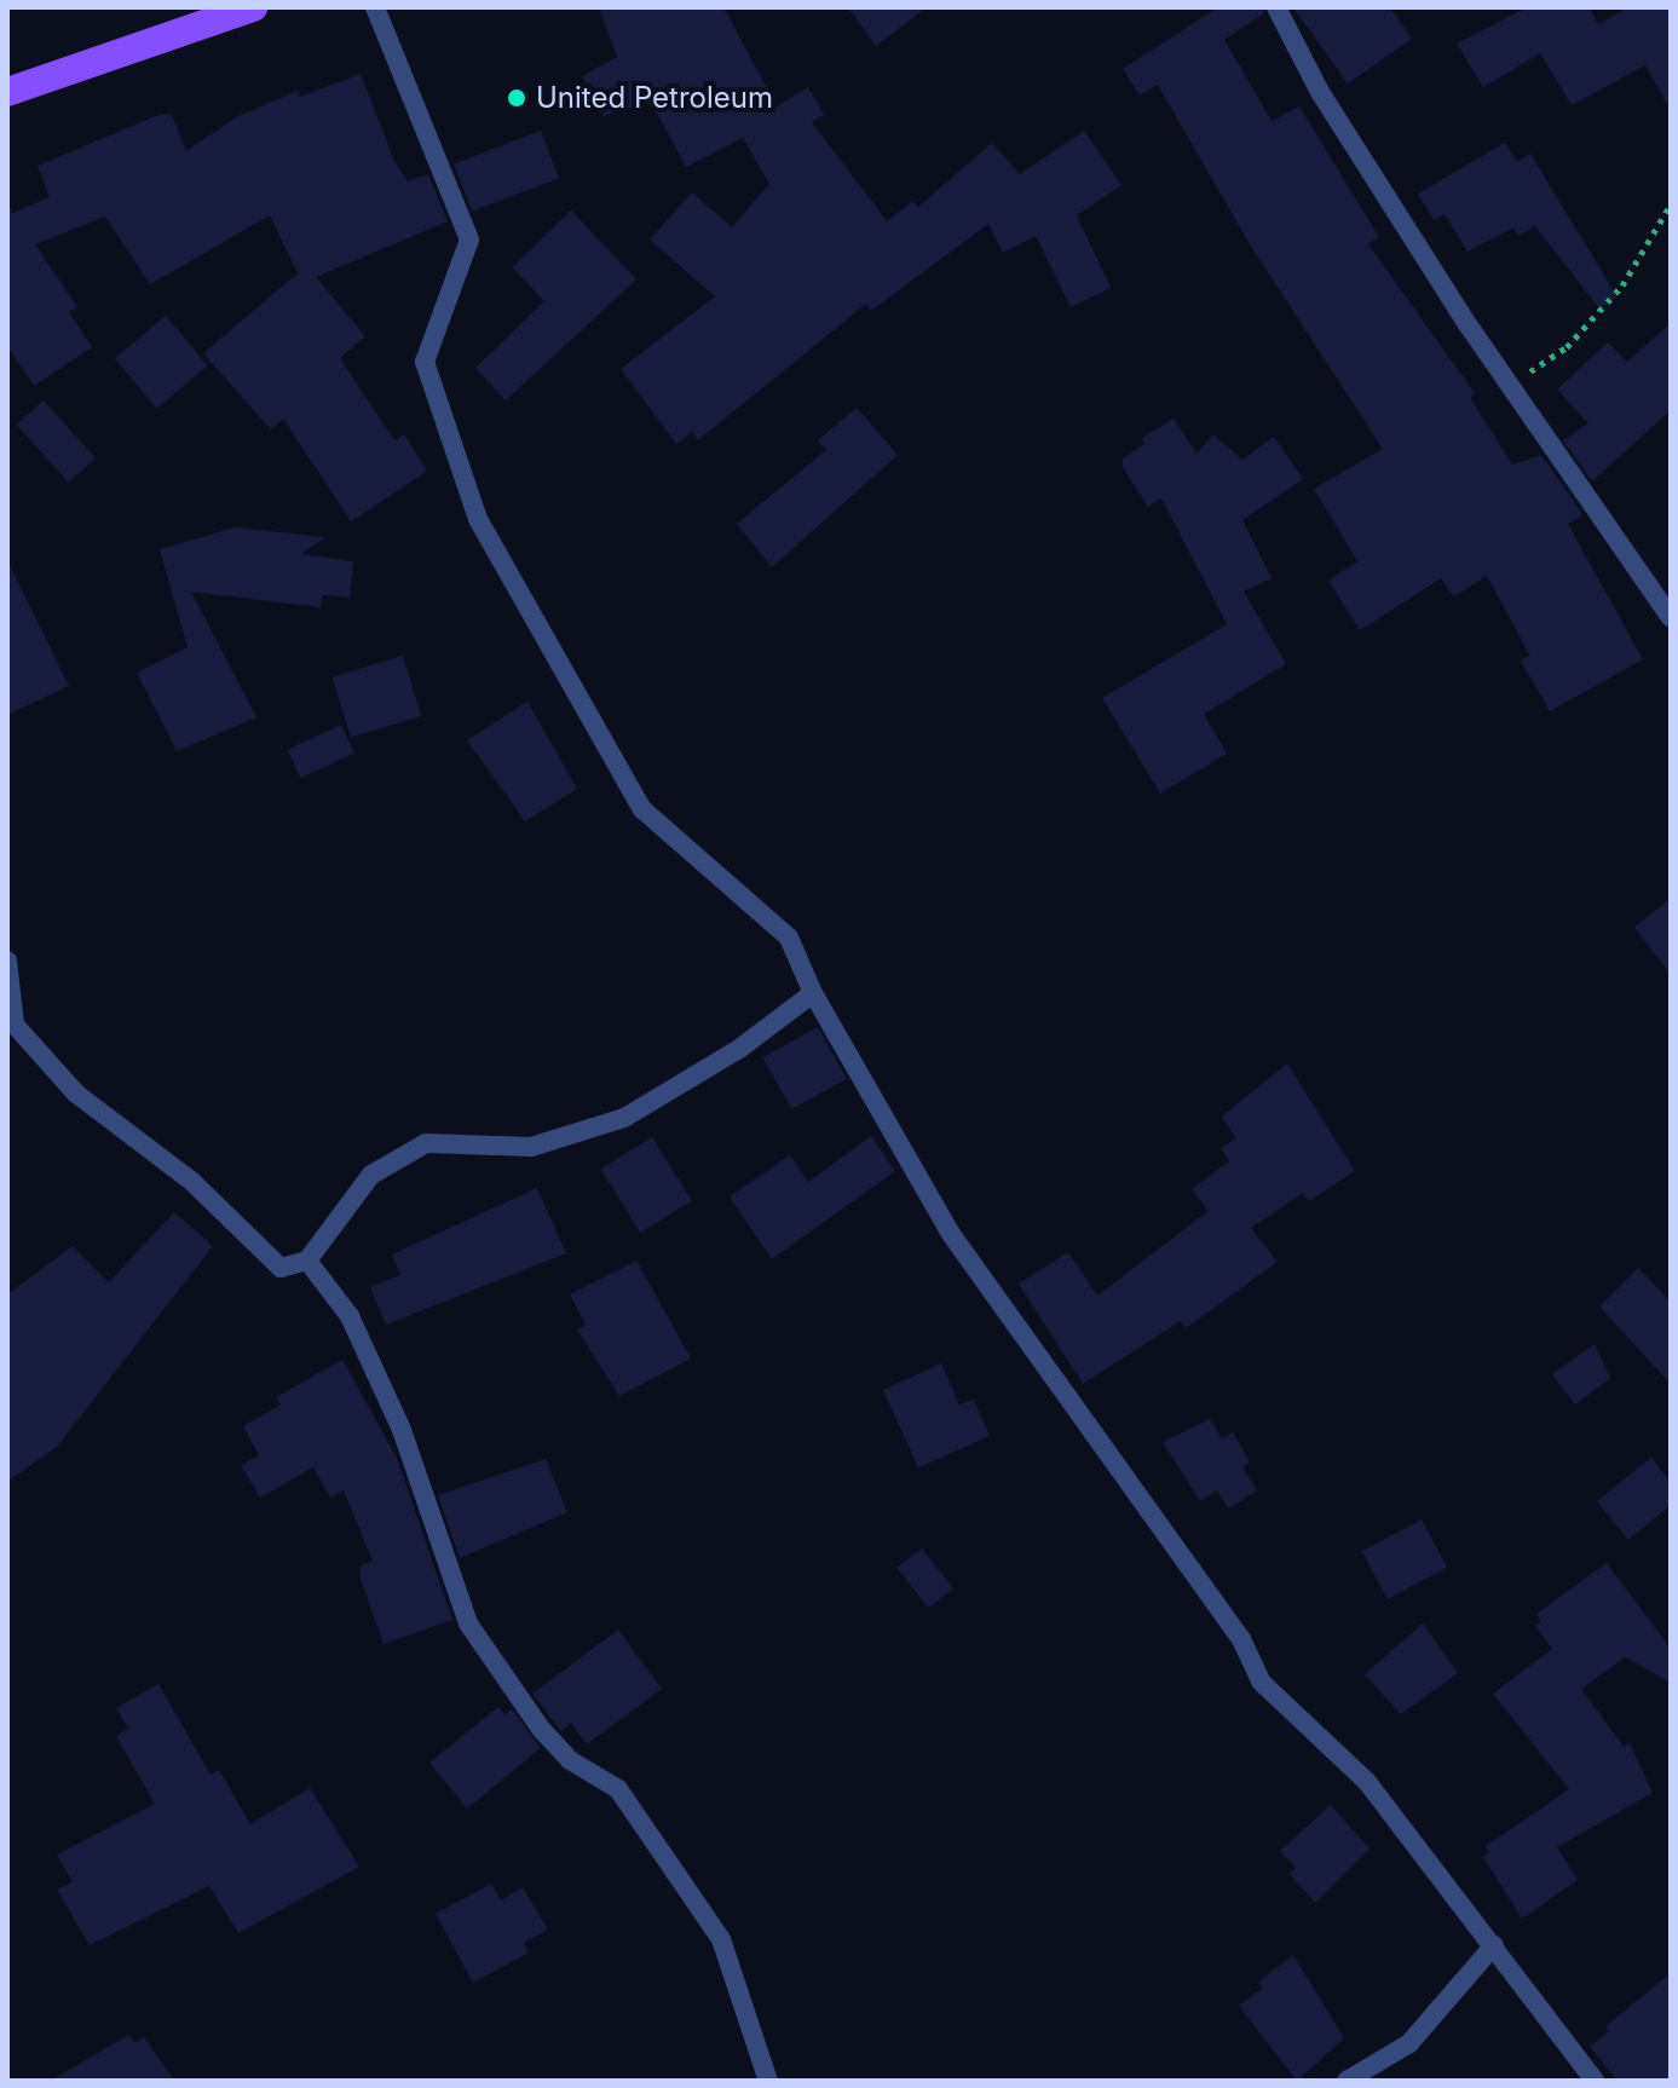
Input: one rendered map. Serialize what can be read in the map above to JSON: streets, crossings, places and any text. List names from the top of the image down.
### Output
{
  "places": ["United Petroleum"]
}
